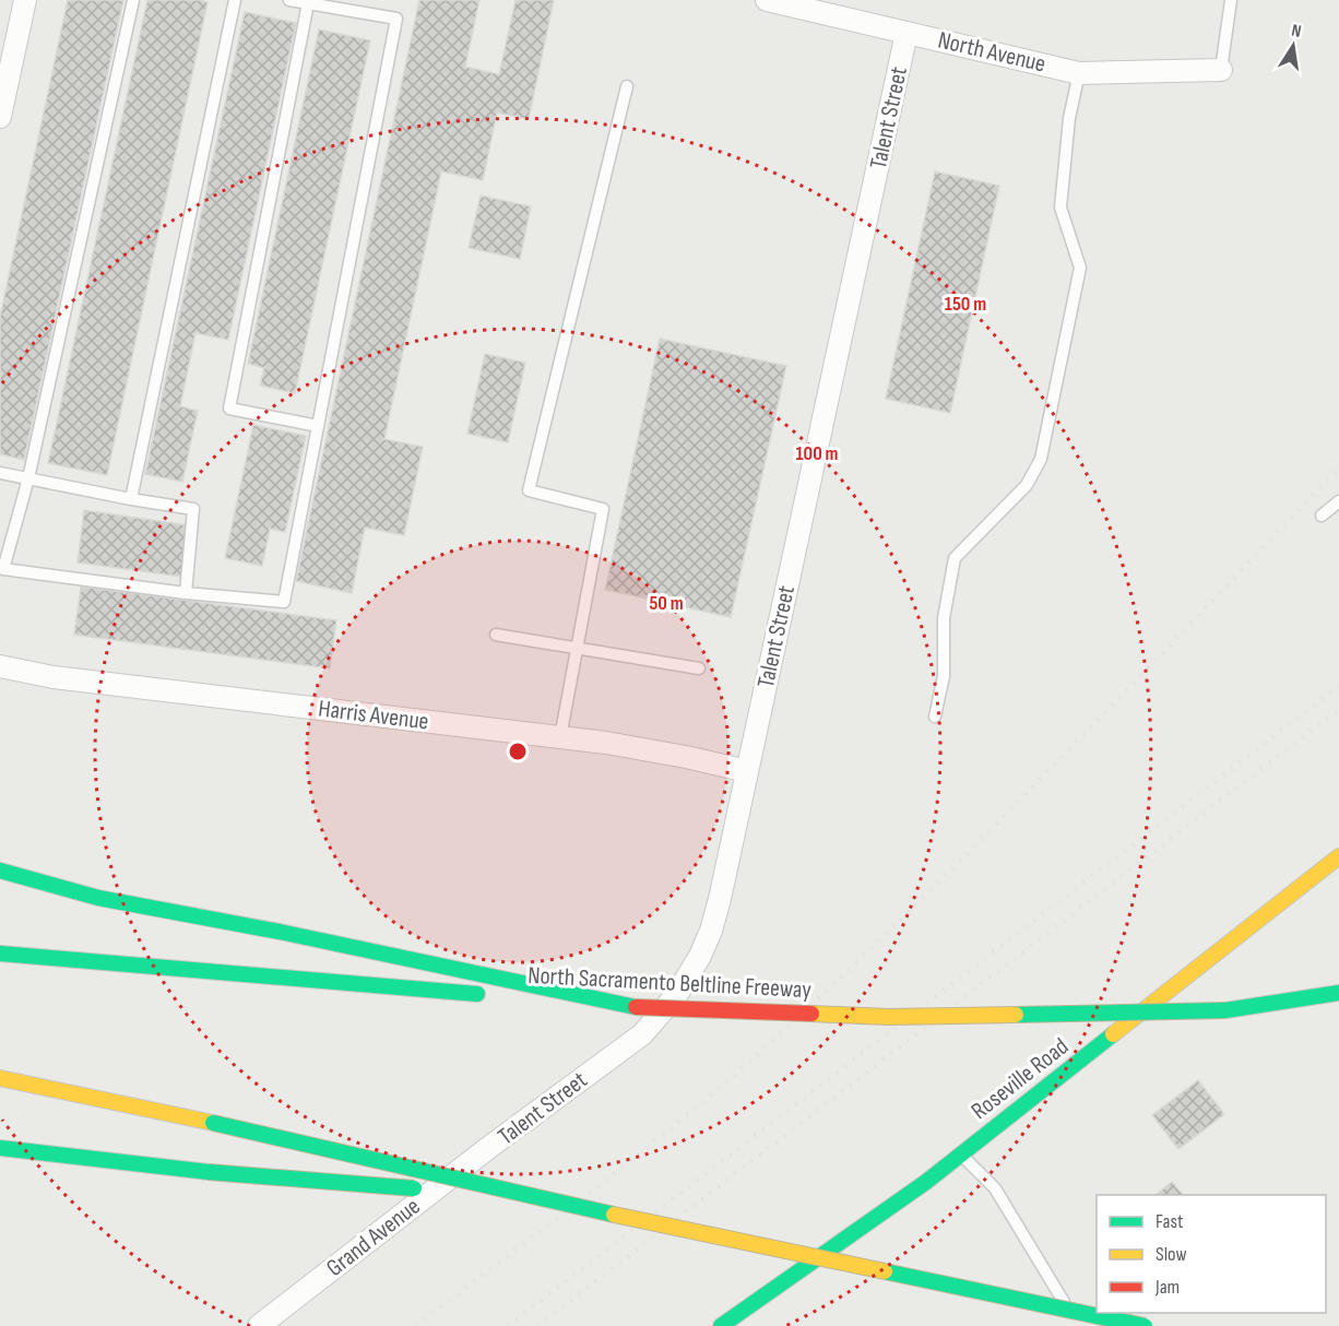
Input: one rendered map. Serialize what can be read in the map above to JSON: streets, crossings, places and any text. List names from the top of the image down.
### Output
{
  "streets": {
    "main road": ["North Sacramento Beltline Freeway", "Roseville Road"],
    "street": [
      "North Avenue",
      "Talent Street",
      "Harris Avenue",
      "Grand Avenue"
    ]
  },
  "crossings": [
    ["North Avenue", "Talent Street"],
    ["Talent Street", "Harris Avenue"],
    ["Talent Street", "Grand Avenue"]
  ],
  "legend": ["Fast", "Slow", "Jam"],
  "north": "top",
  "rings": ["150 m", "100 m", "50 m"]
}
